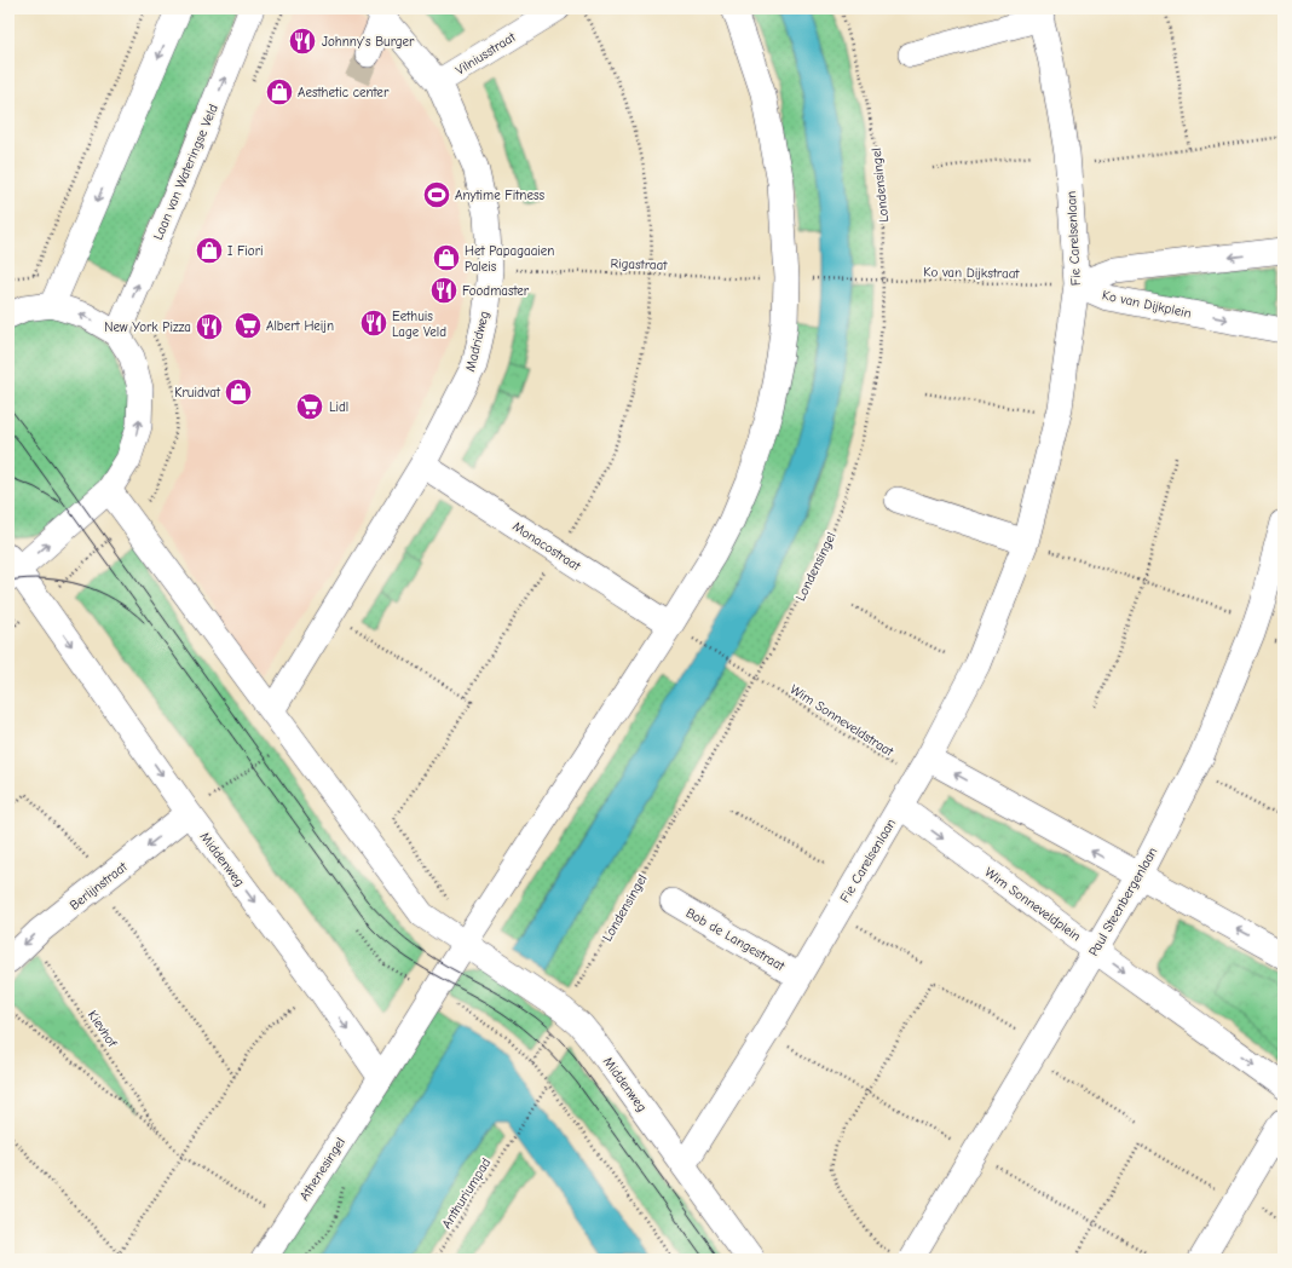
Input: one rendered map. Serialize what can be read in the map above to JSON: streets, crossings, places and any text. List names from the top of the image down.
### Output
{
  "streets": {
    "street": [
      "Vilniusstraat",
      "Laan van Wateringse Veld",
      "Fie Carelsenlaan",
      "Ko van Dijkplein",
      "Madridweg",
      "Monacostraat",
      "Middenweg",
      "Berlijnstraat",
      "Paul Steenbergenlaan",
      "Wim Sonneveldplein",
      "Bob de Langestraat",
      "Athenesingel"
    ],
    "path": [
      "Londensingel",
      "Rigastraat",
      "Ko van Dijkstraat",
      "Wim Sonneveldstraat",
      "Kievhof",
      "Anthuriumpad"
    ]
  },
  "crossings": [
    ["Vilniusstraat", "Madridweg"],
    ["Londensingel", "Ko van Dijkstraat"],
    ["Londensingel", "Wim Sonneveldstraat"],
    ["Londensingel", "Middenweg"],
    ["Fie Carelsenlaan", "Ko van Dijkstraat"],
    ["Fie Carelsenlaan", "Ko van Dijkplein"],
    ["Fie Carelsenlaan", "Wim Sonneveldstraat"],
    ["Fie Carelsenlaan", "Middenweg"],
    ["Fie Carelsenlaan", "Wim Sonneveldplein"],
    ["Fie Carelsenlaan", "Bob de Langestraat"],
    ["Rigastraat", "Ko van Dijkstraat"],
    ["Rigastraat", "Madridweg"],
    ["Ko van Dijkstraat", "Ko van Dijkplein"],
    ["Madridweg", "Monacostraat"],
    ["Madridweg", "Middenweg"],
    ["Monacostraat", "Wim Sonneveldstraat"],
    ["Middenweg", "Berlijnstraat"],
    ["Middenweg", "Athenesingel"],
    ["Berlijnstraat", "Kievhof"],
    ["Paul Steenbergenlaan", "Wim Sonneveldplein"],
    ["Kievhof", "Athenesingel"]
  ],
  "one_way": ["Berlijnstraat"],
  "places": {
    "restaurant": [
      "Johnny's Burger",
      "Foodmaster",
      "Eethuis Lage Veld",
      "New York Pizza"
    ],
    "shop": [
      "Aesthetic center",
      "I Fiori",
      "Het Papagaaien Paleis",
      "Kruidvat"
    ],
    "sports": ["Anytime Fitness"],
    "supermarket": ["Albert Heijn", "Lidl"]
  }
}
